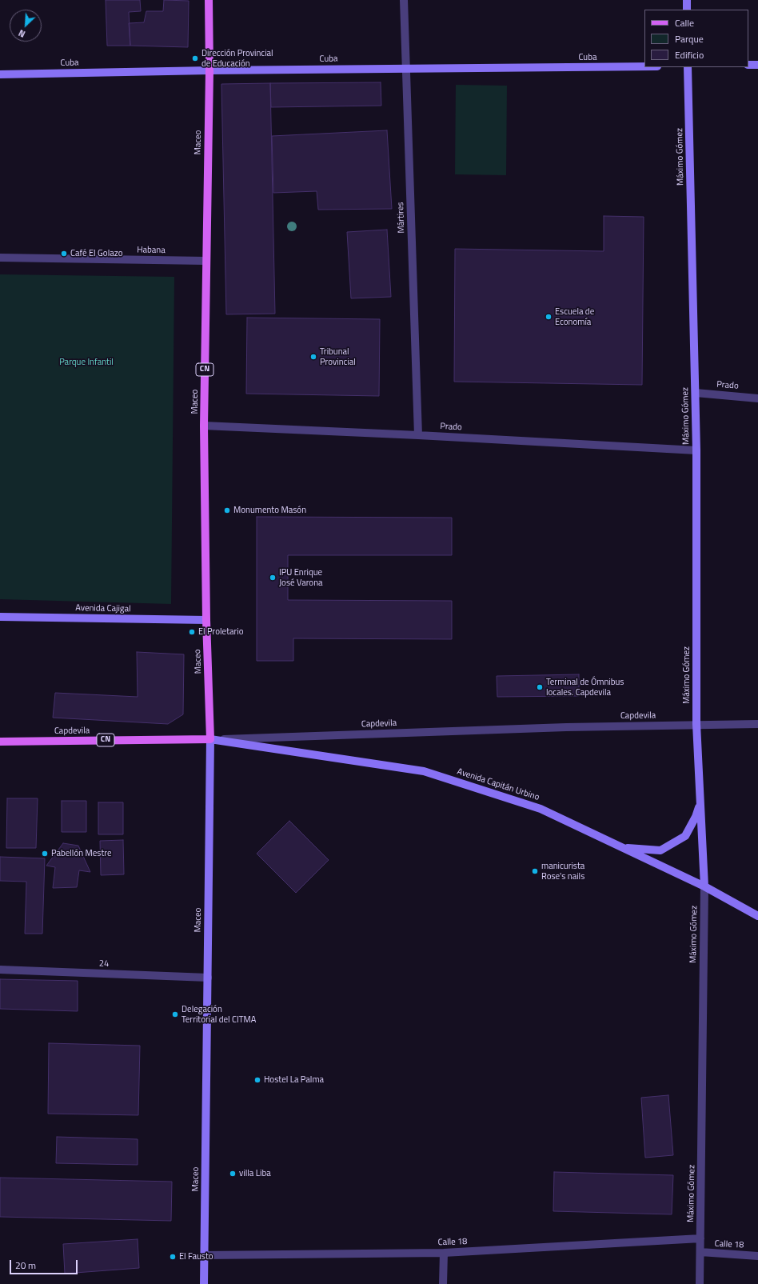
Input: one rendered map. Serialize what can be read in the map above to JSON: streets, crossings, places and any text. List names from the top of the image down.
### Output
{
  "streets": {
    "main road": ["Maceo", "CN", "Capdevila"],
    "street": [
      "Cuba",
      "Máximo Gómez",
      "Mártires",
      "Habana",
      "Prado",
      "Avenida Cajigal",
      "Avenida Capitán Urbino",
      "24",
      "Calle 18"
    ]
  },
  "crossings": [
    ["Cuba", "Maceo"],
    ["Cuba", "Mártires"],
    ["Maceo", "Habana"],
    ["Maceo", "Prado"],
    ["Maceo", "Avenida Cajigal"],
    ["Maceo", "Capdevila"],
    ["Maceo", "Avenida Capitán Urbino"],
    ["Maceo", "24"],
    ["Maceo", "Calle 18"],
    ["Máximo Gómez", "Prado"],
    ["Máximo Gómez", "Capdevila"],
    ["Máximo Gómez", "Avenida Capitán Urbino"],
    ["Máximo Gómez", "Calle 18"],
    ["Mártires", "Prado"],
    ["Capdevila", "Avenida Capitán Urbino"]
  ],
  "parks": ["Parque Infantil"],
  "places": [
    "Dirección Provincial de Educación",
    "Café El Golazo",
    "Escuela de Economía",
    "Tribunal Provincial",
    "Monumento Masón",
    "IPU Enrique José Varona",
    "El Proletario",
    "Terminal de Ómnibus locales. Capdevila",
    "Pabellón Mestre",
    "manicurista Rose's nails",
    "Delegación Territorial del CITMA",
    "Hostel La Palma",
    "villa Liba",
    "El Fausto"
  ],
  "legend": ["Calle", "Parque", "Edificio"],
  "scale_bar": "20 m",
  "north": "bottom left"
}
